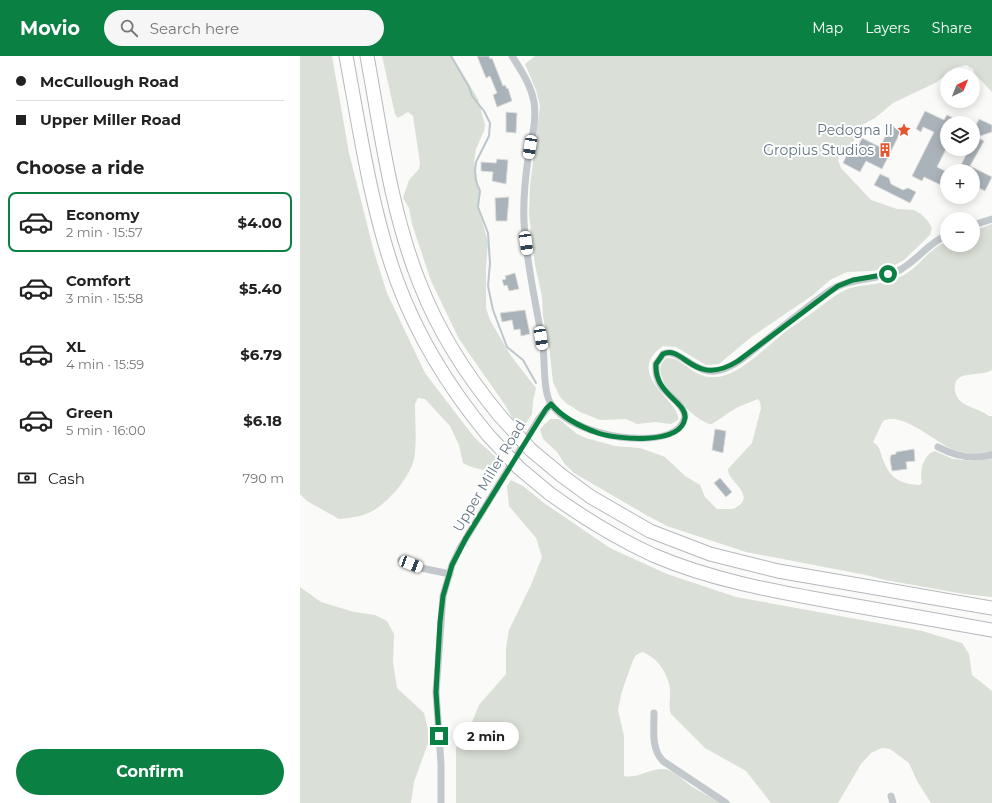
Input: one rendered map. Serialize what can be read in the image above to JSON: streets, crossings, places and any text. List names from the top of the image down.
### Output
{
  "streets": {
    "street": ["Upper Miller Road"]
  },
  "places": {
    "place": ["Pedogna II"],
    "building": ["Gropius Studios"]
  },
  "north": "top right",
  "page": {
    "header": "Movio",
    "search": "Search here",
    "nav": ["Map", "Layers", "Share"],
    "banner": ["McCullough Road", "Upper Miller Road"],
    "map_buttons": ["+", "−"],
    "heading": "Choose a ride",
    "list": [
      {
        "name": "Economy",
        "note": "2 min · 15:57",
        "value": "$4.00"
      },
      {
        "name": "Comfort",
        "note": "3 min · 15:58",
        "value": "$5.40"
      },
      {
        "name": "XL",
        "note": "4 min · 15:59",
        "value": "$6.79"
      },
      {
        "name": "Green",
        "note": "5 min · 16:00",
        "value": "$6.18"
      }
    ],
    "pay": ["Cash", "790 m"],
    "bubble": "2 min",
    "buttons": "Confirm"
  }
}
